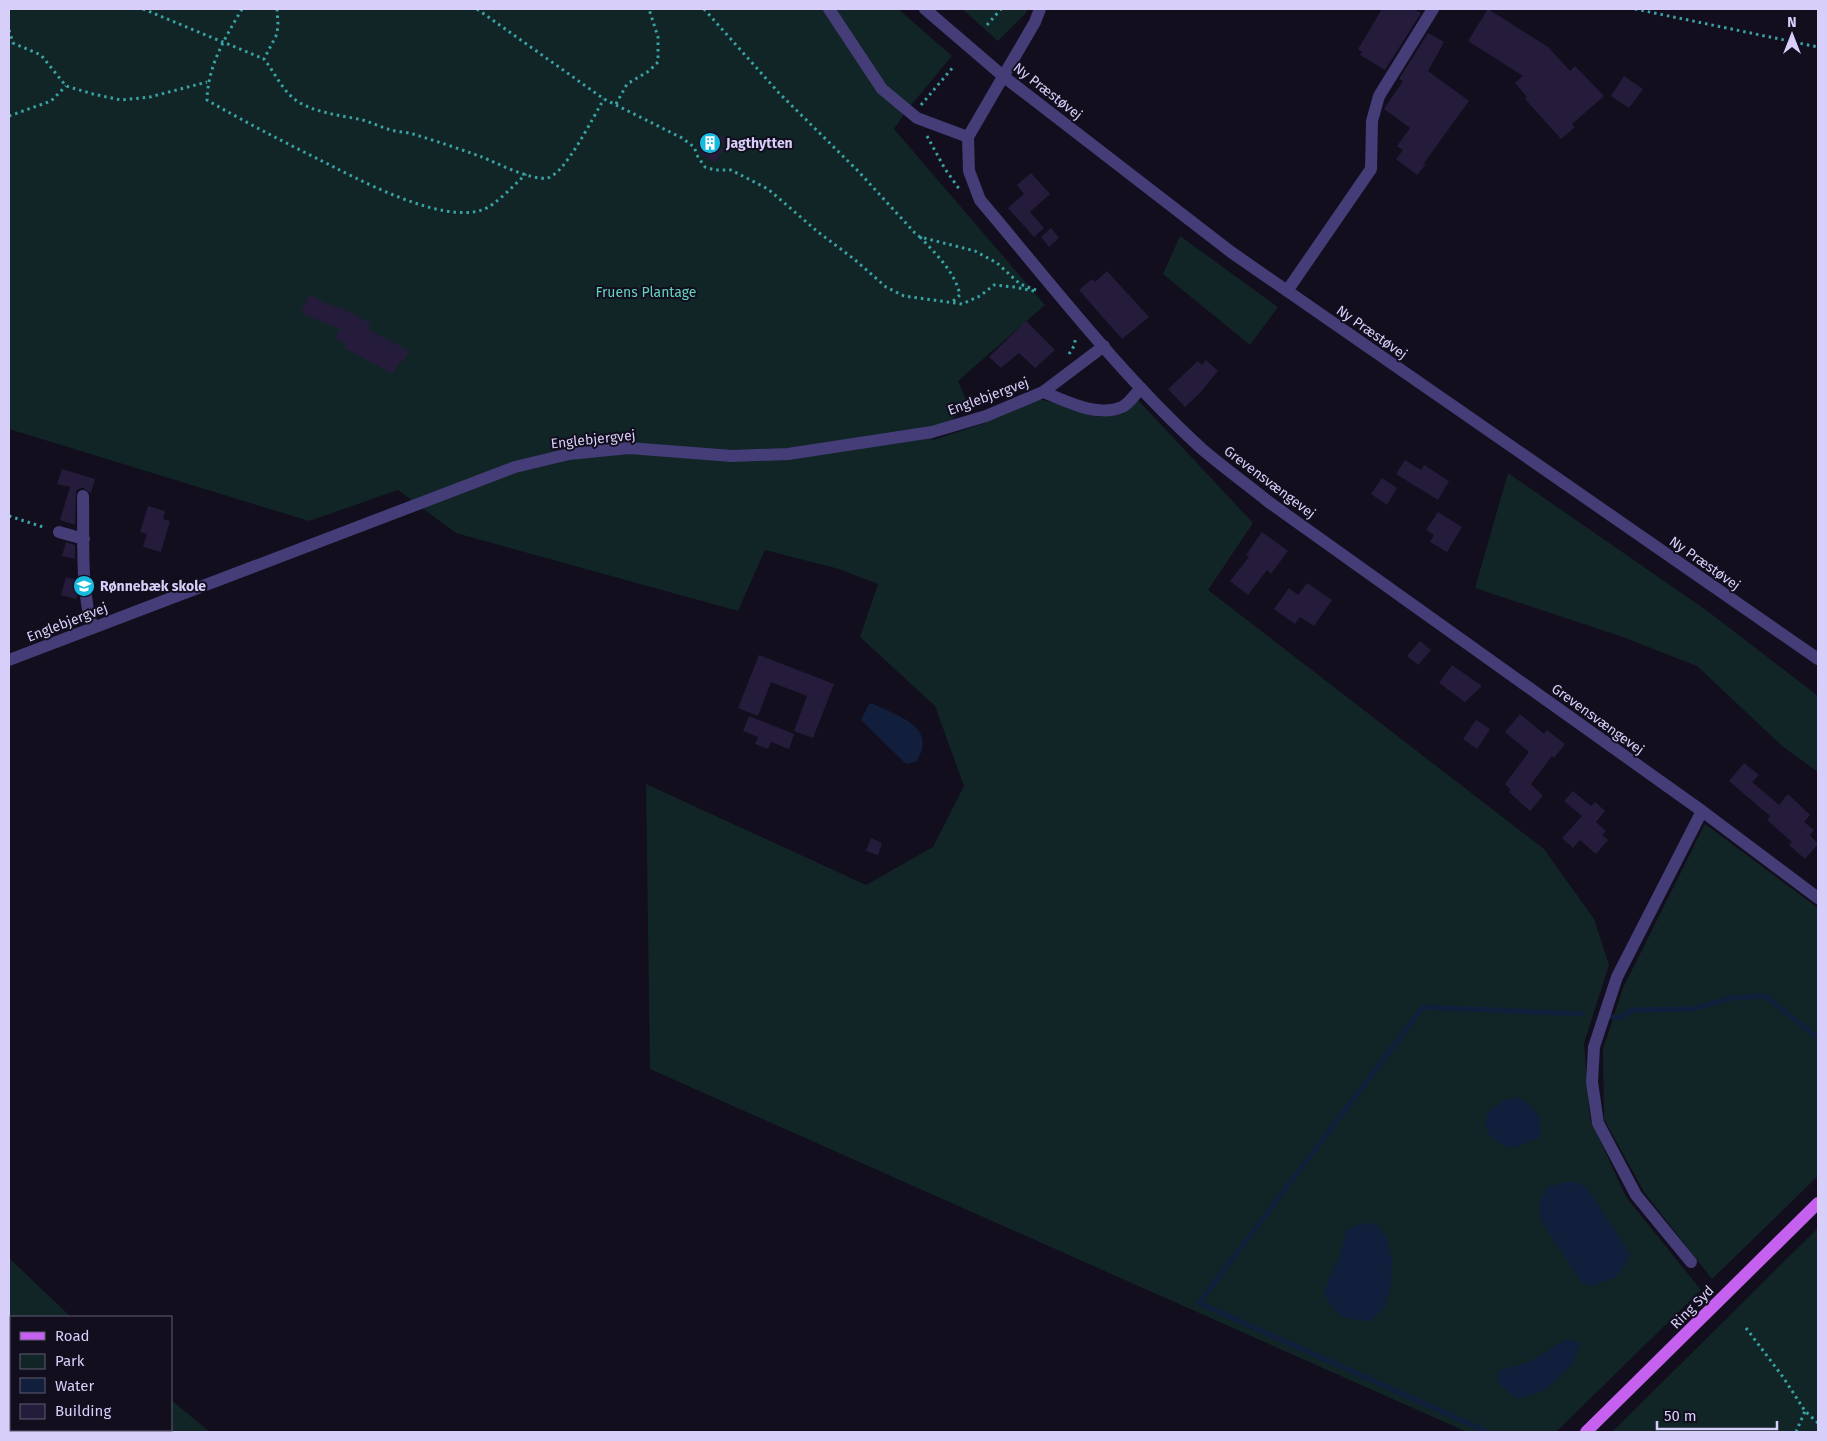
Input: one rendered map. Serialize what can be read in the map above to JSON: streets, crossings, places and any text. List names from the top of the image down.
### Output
{
  "streets": {
    "main road": ["Ring Syd"],
    "street": ["Ny Præstøvej", "Englebjergvej", "Grevensvængevej"]
  },
  "crossings": [
    ["Englebjergvej", "Grevensvængevej"]
  ],
  "parks": ["Fruens Plantage"],
  "places": {
    "building": ["Jagthytten"],
    "school or university": ["Rønnebæk skole"]
  },
  "legend": [
    "Road",
    "Park",
    "Water",
    "Building"
  ],
  "scale_bar": "50 m",
  "north": "top"
}
